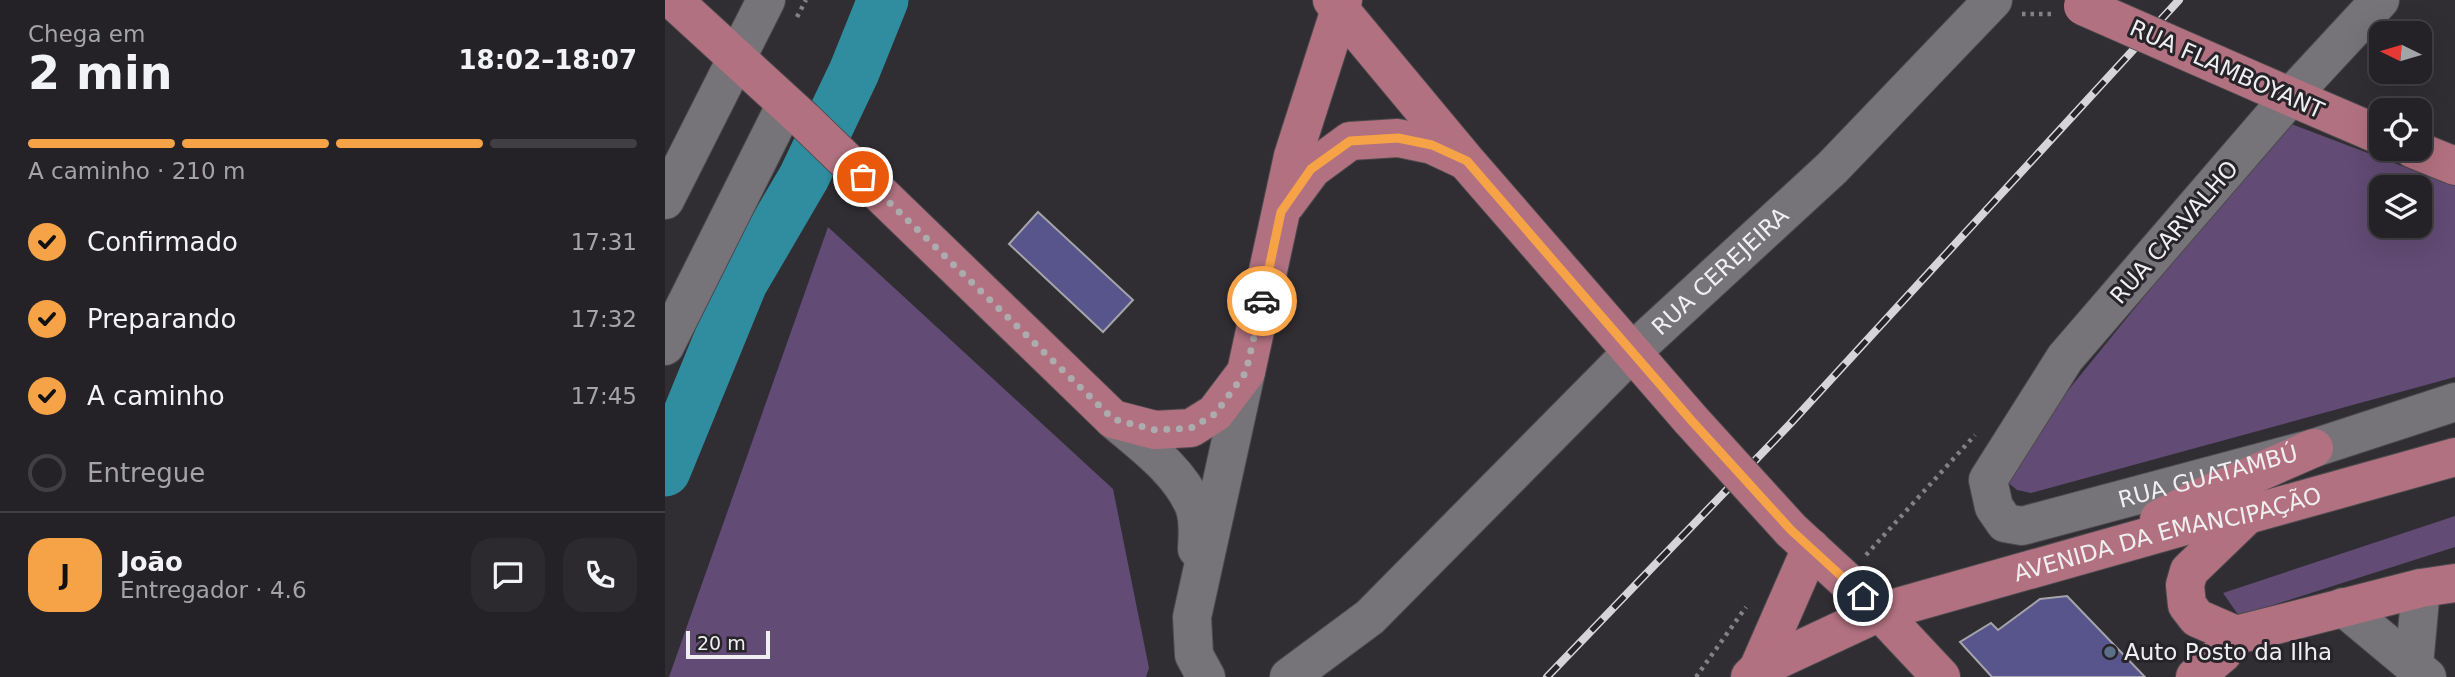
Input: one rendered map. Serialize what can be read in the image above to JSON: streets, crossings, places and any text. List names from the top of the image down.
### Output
{
  "streets": {
    "main road": ["RUA FLAMBOYANT", "AVENIDA DA EMANCIPAÇÃO"],
    "street": ["RUA CARVALHO", "RUA CEREJEIRA", "RUA GUATAMBÚ"]
  },
  "crossings": [
    ["RUA FLAMBOYANT", "RUA CARVALHO"],
    ["RUA CARVALHO", "RUA GUATAMBÚ"]
  ],
  "places": ["Auto Posto da Ilha"],
  "scale_bar": "20 m",
  "north": "left",
  "page": {
    "heading": ["2 min", "Chega em", "18:02–18:07"],
    "panel": ["João", "Entregador · 4.6"],
    "bar": "A caminho · 210 m",
    "list": [
      ["Confirmado", "17:31"],
      ["Preparando", "17:32"],
      ["A caminho", "17:45"],
      "Entregue"
    ],
    "round": "J",
    "scale": "20 m"
  }
}
